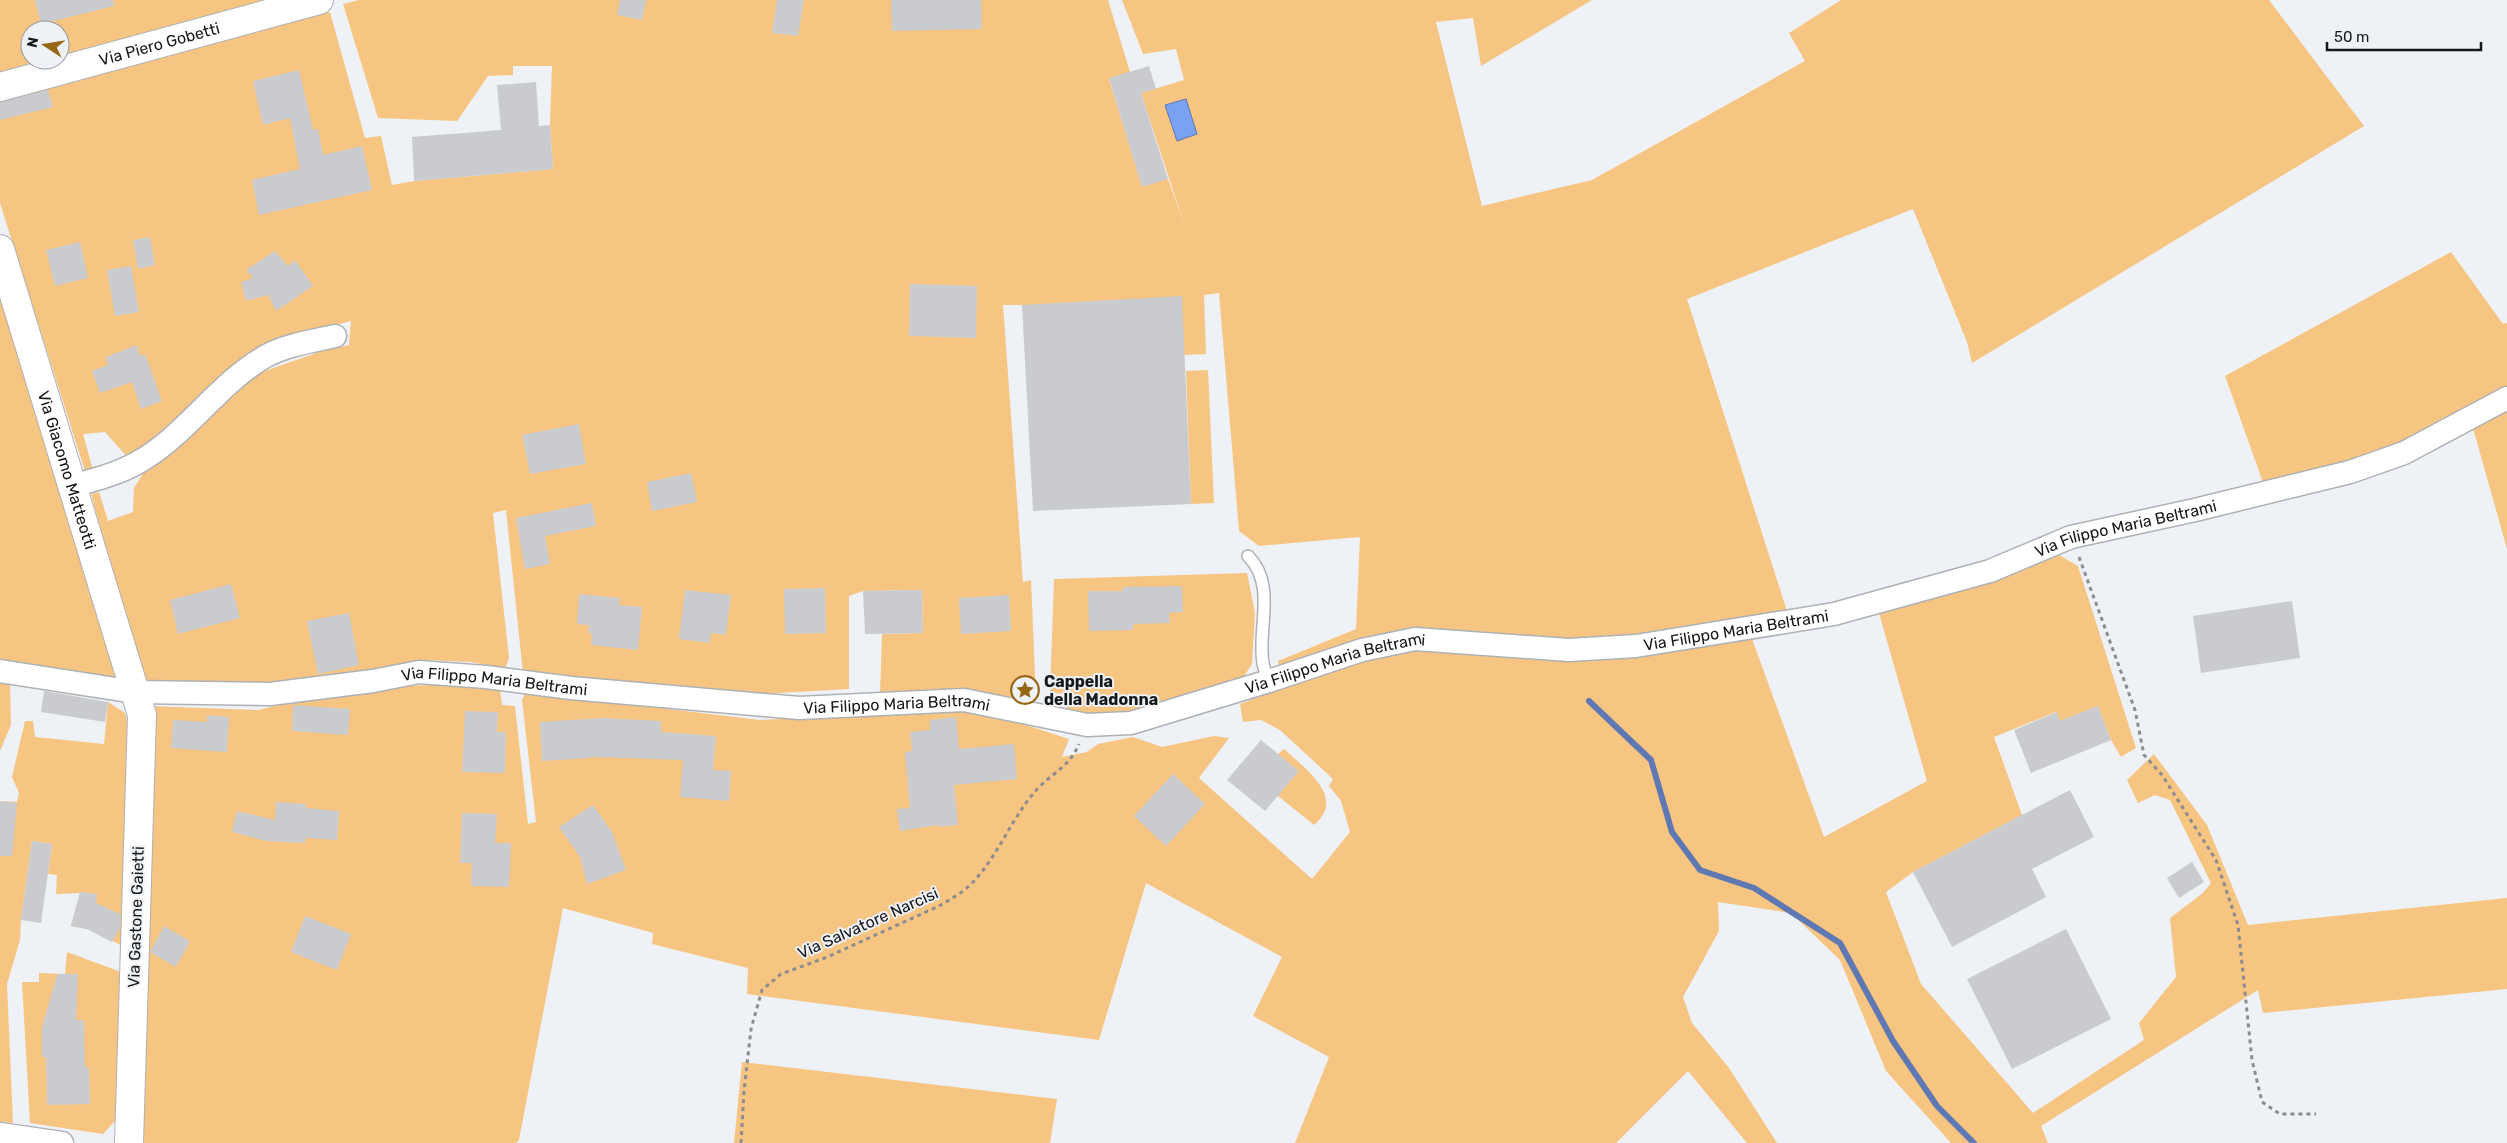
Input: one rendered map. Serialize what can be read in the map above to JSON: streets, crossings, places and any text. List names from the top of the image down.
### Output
{
  "streets": {
    "main road": ["Via Piero Gobetti", "Via Giacomo Matteotti", "Via Gastone Gaietti"],
    "street": ["Via Filippo Maria Beltrami"],
    "path": ["Via Salvatore Narcisi"]
  },
  "crossings": [
    ["Via Giacomo Matteotti", "Via Filippo Maria Beltrami"],
    ["Via Giacomo Matteotti", "Via Gastone Gaietti"],
    ["Via Filippo Maria Beltrami", "Via Gastone Gaietti"],
    ["Via Filippo Maria Beltrami", "Via Salvatore Narcisi"]
  ],
  "places": {
    "place": ["Cappella della Madonna"]
  },
  "scale_bar": "50 m",
  "north": "left"
}
